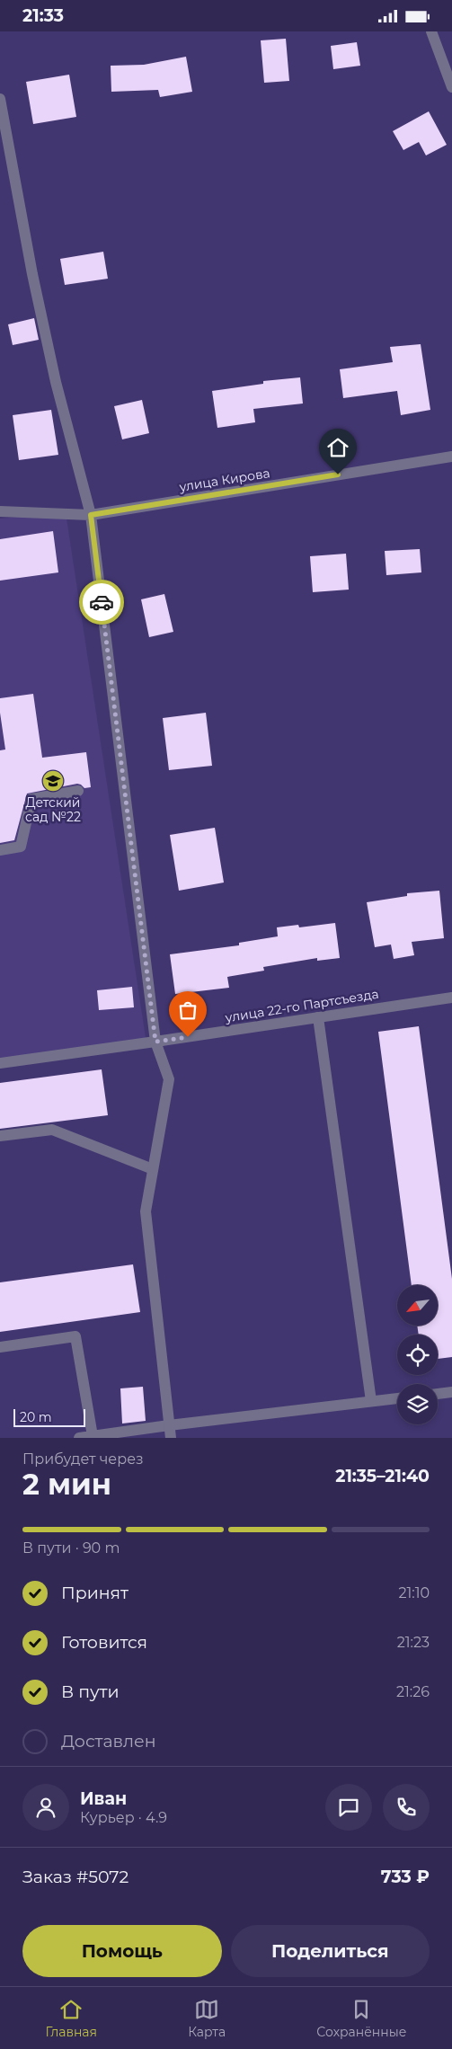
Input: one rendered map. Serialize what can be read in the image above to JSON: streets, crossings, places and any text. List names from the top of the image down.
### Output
{
  "streets": {
    "street": ["улица Кирова", "улица 22-го Партсъезда"]
  },
  "places": {
    "school or university": ["Детский сад №22"]
  },
  "scale_bar": "20 m",
  "north": "bottom left",
  "page": {
    "status": "21:33",
    "scale": "20 m",
    "heading": ["2 мин", "Прибудет через", "21:35–21:40"],
    "panel": [
      "Иван",
      "Курьер · 4.9",
      "Заказ #5072",
      "733 ₽"
    ],
    "bar": "В пути · 90 m",
    "list": [
      ["Принят", "21:10"],
      ["Готовится", "21:23"],
      ["В пути", "21:26"],
      "Доставлен"
    ],
    "buttons": ["Помощь", "Поделиться"],
    "tabs": ["Главная", "Карта", "Сохранённые"]
  }
}
